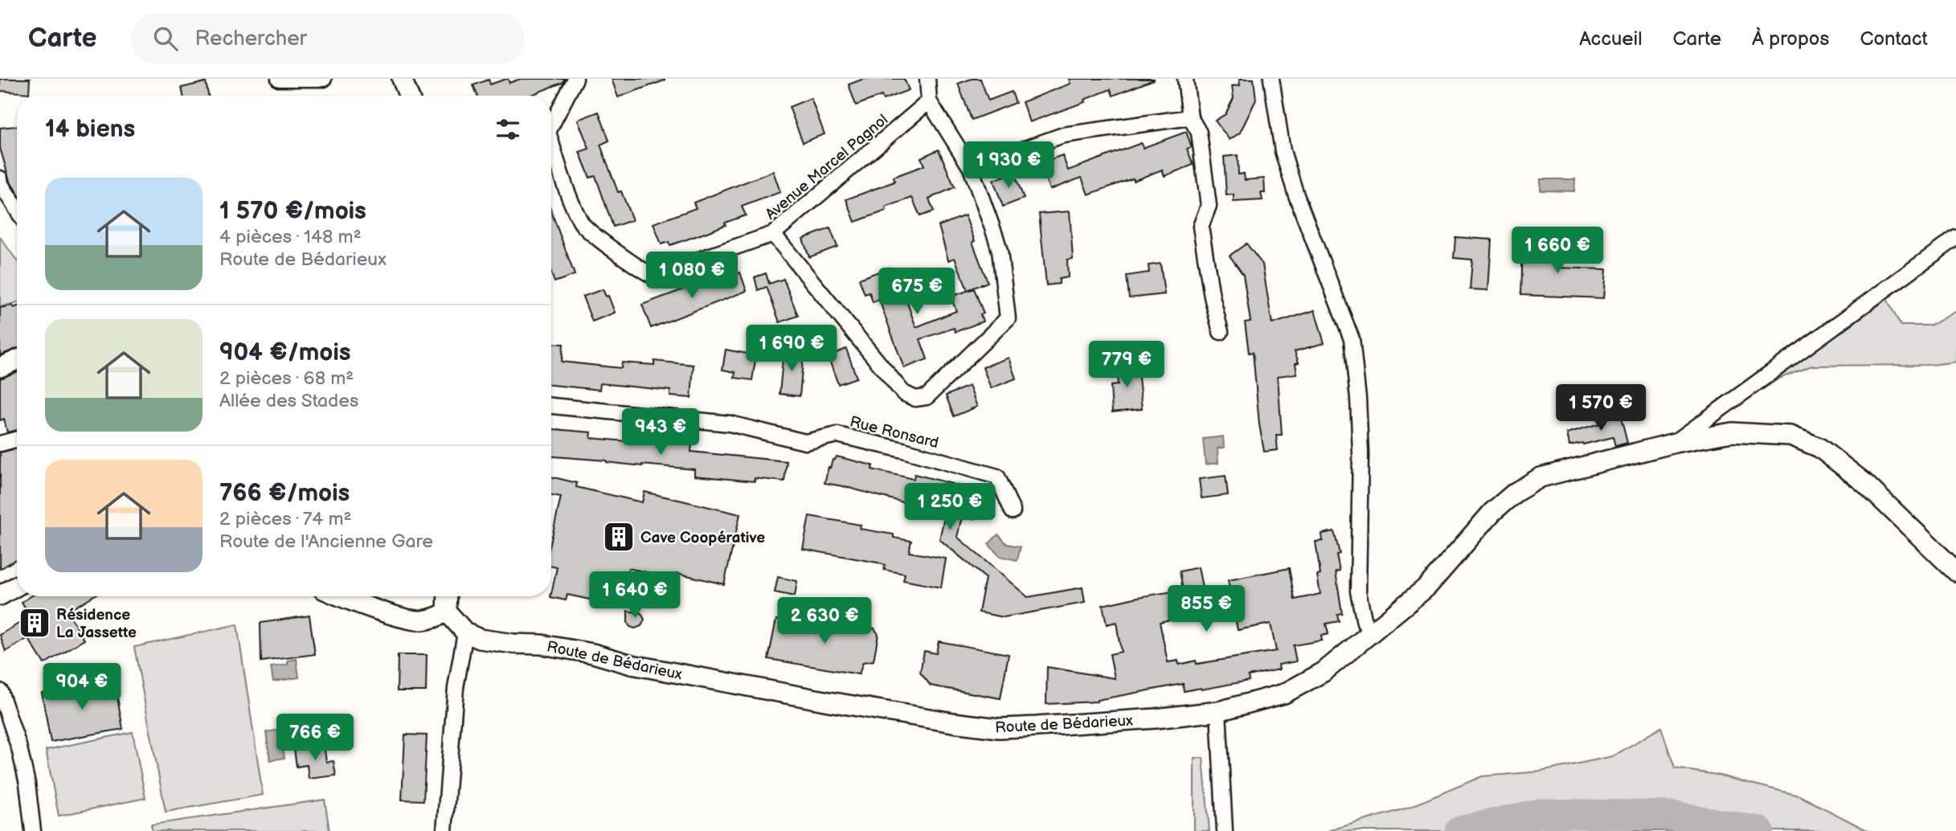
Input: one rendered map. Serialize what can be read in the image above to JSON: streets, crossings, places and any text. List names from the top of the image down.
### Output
{
  "streets": {
    "street": ["Avenue Marcel Pagnol", "Rue Ronsard", "Route de Bédarieux"]
  },
  "places": {
    "building": ["Cave Coopérative", "Résidence La Jassette"]
  },
  "page": {
    "header": "Carte",
    "search": "Rechercher",
    "nav": [
      "Accueil",
      "Carte",
      "À propos",
      "Contact"
    ],
    "heading": "14 biens",
    "price": [
      "1 930 €",
      "1 660 €",
      "1 080 €",
      "675 €",
      "1 690 €",
      "779 €",
      "1 570 €",
      "943 €",
      "1 250 €",
      "1 640 €",
      "855 €",
      "2 630 €",
      "904 €",
      "766 €"
    ],
    "list": [
      {
        "name": "1 570 €/mois",
        "note": "4 pièces · 148 m² · Route de Bédarieux"
      },
      {
        "name": "904 €/mois",
        "note": "2 pièces · 68 m² · Allée des Stades"
      },
      {
        "name": "766 €/mois",
        "note": "2 pièces · 74 m² · Route de l'Ancienne Gare"
      }
    ]
  }
}
